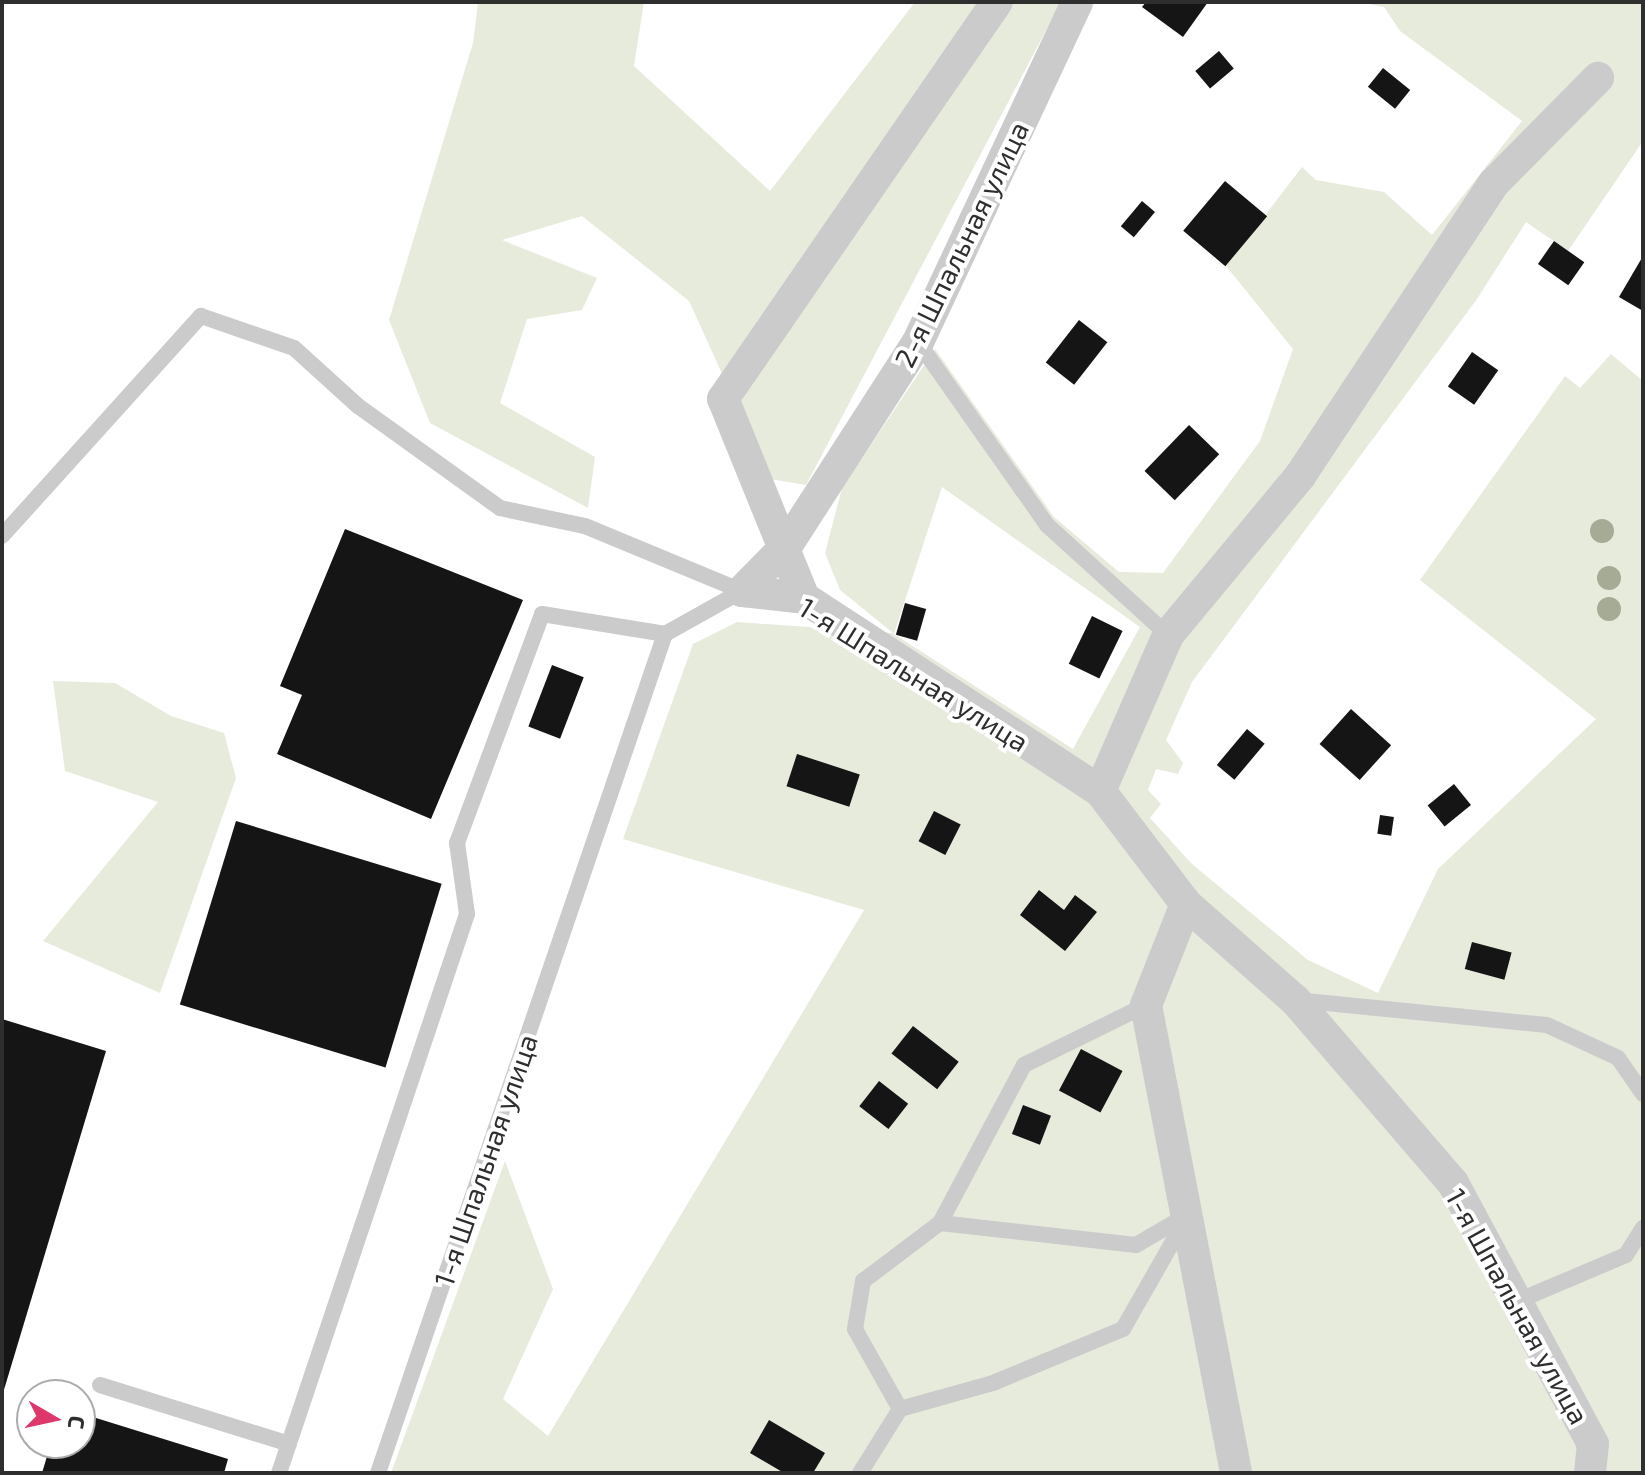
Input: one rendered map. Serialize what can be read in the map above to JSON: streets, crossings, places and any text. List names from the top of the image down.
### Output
{
  "streets": {
    "street": ["2-я Шпальная улица", "1-я Шпальная улица"]
  },
  "crossings": [
    ["2-я Шпальная улица", "1-я Шпальная улица"]
  ],
  "north": "right"
}
